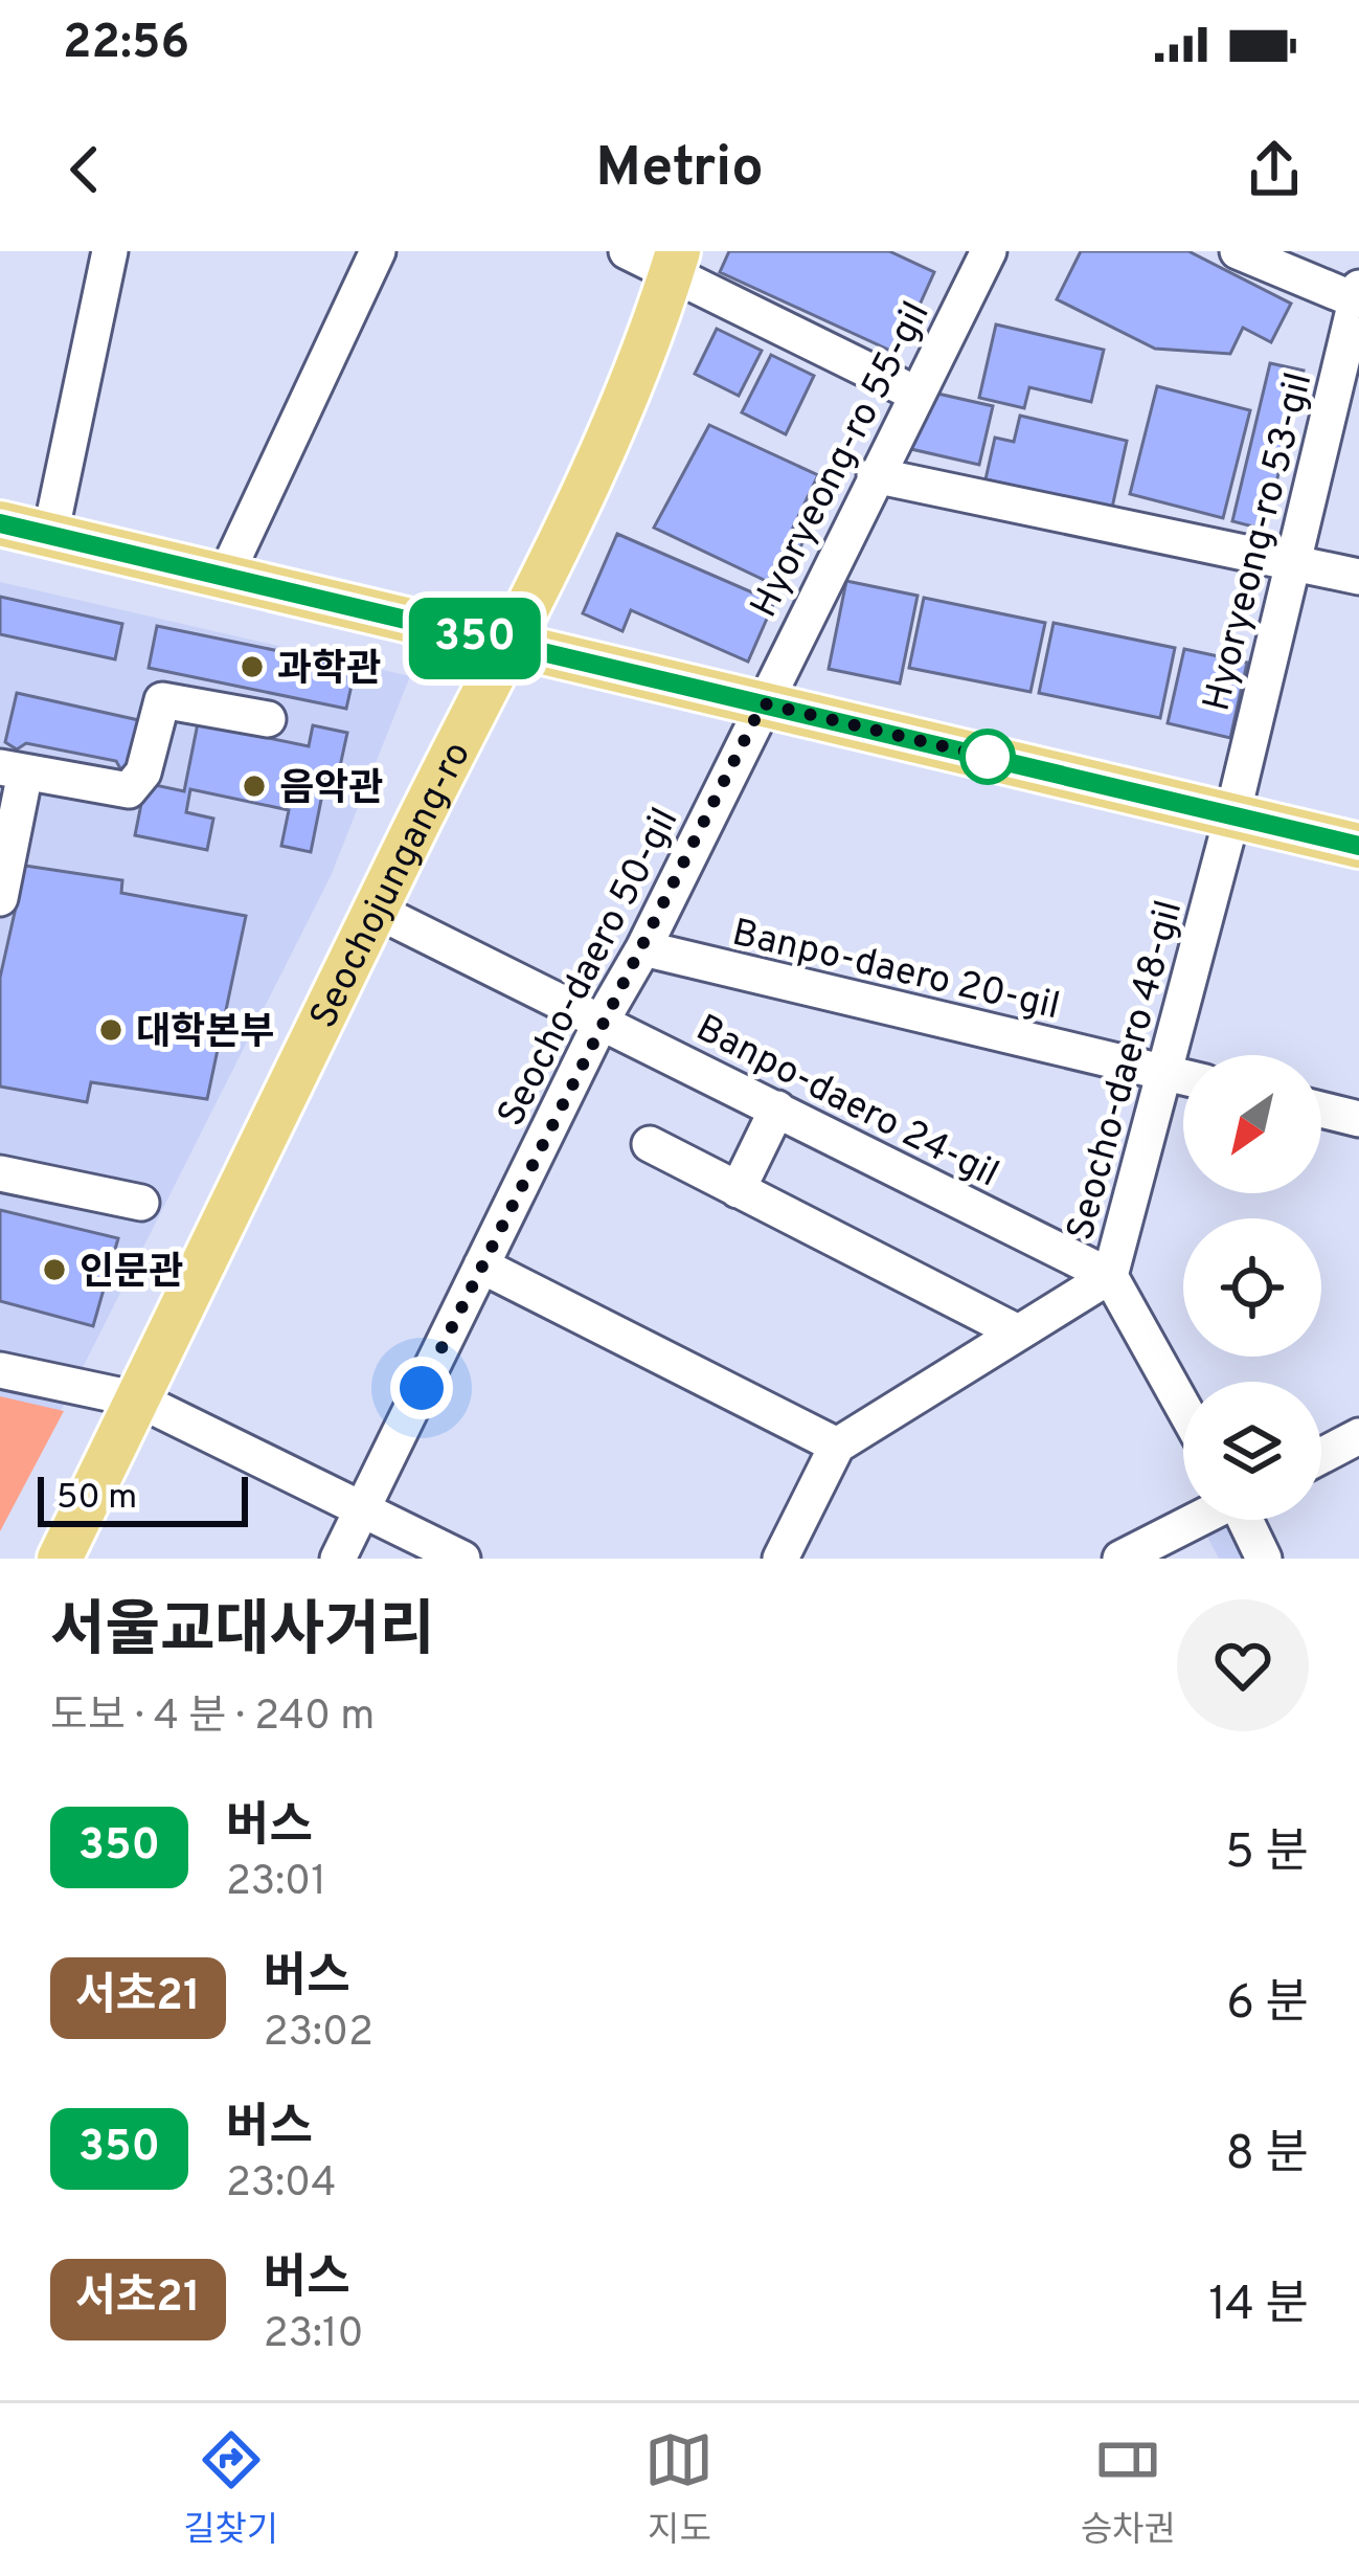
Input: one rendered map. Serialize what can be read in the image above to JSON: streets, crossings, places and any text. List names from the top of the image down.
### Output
{
  "streets": {
    "main road": ["Seochojungang-ro"],
    "street": [
      "Hyoryeong-ro 55-gil",
      "Hyoryeong-ro 53-gil",
      "Seocho-daero 50-gil",
      "Banpo-daero 20-gil",
      "Seocho-daero 48-gil",
      "Banpo-daero 24-gil"
    ]
  },
  "crossings": [
    ["Hyoryeong-ro 55-gil", "Seocho-daero 50-gil"],
    ["Hyoryeong-ro 53-gil", "Seocho-daero 48-gil"],
    ["Seochojungang-ro", "Banpo-daero 24-gil"],
    ["Seocho-daero 50-gil", "Banpo-daero 20-gil"],
    ["Seocho-daero 50-gil", "Banpo-daero 24-gil"],
    ["Banpo-daero 20-gil", "Seocho-daero 48-gil"],
    ["Seocho-daero 48-gil", "Banpo-daero 24-gil"]
  ],
  "places": [
    "과학관",
    "음악관",
    "대학본부",
    "인문관"
  ],
  "lines": ["bus line 350"],
  "scale_bar": "50 m",
  "north": "bottom left",
  "page": {
    "status": "22:56",
    "header": "Metrio",
    "on_map": "350",
    "scale": "50 m",
    "heading": ["서울교대사거리", "도보 · 4 분 · 240 m"],
    "list": [
      {
        "mark": "350",
        "name": "버스",
        "note": "23:01",
        "value": "5 분"
      },
      {
        "mark": "서초21",
        "name": "버스",
        "note": "23:02",
        "value": "6 분"
      },
      {
        "mark": "350",
        "name": "버스",
        "note": "23:04",
        "value": "8 분"
      },
      {
        "mark": "서초21",
        "name": "버스",
        "note": "23:10",
        "value": "14 분"
      }
    ],
    "tabs": ["길찾기", "지도", "승차권"]
  }
}
